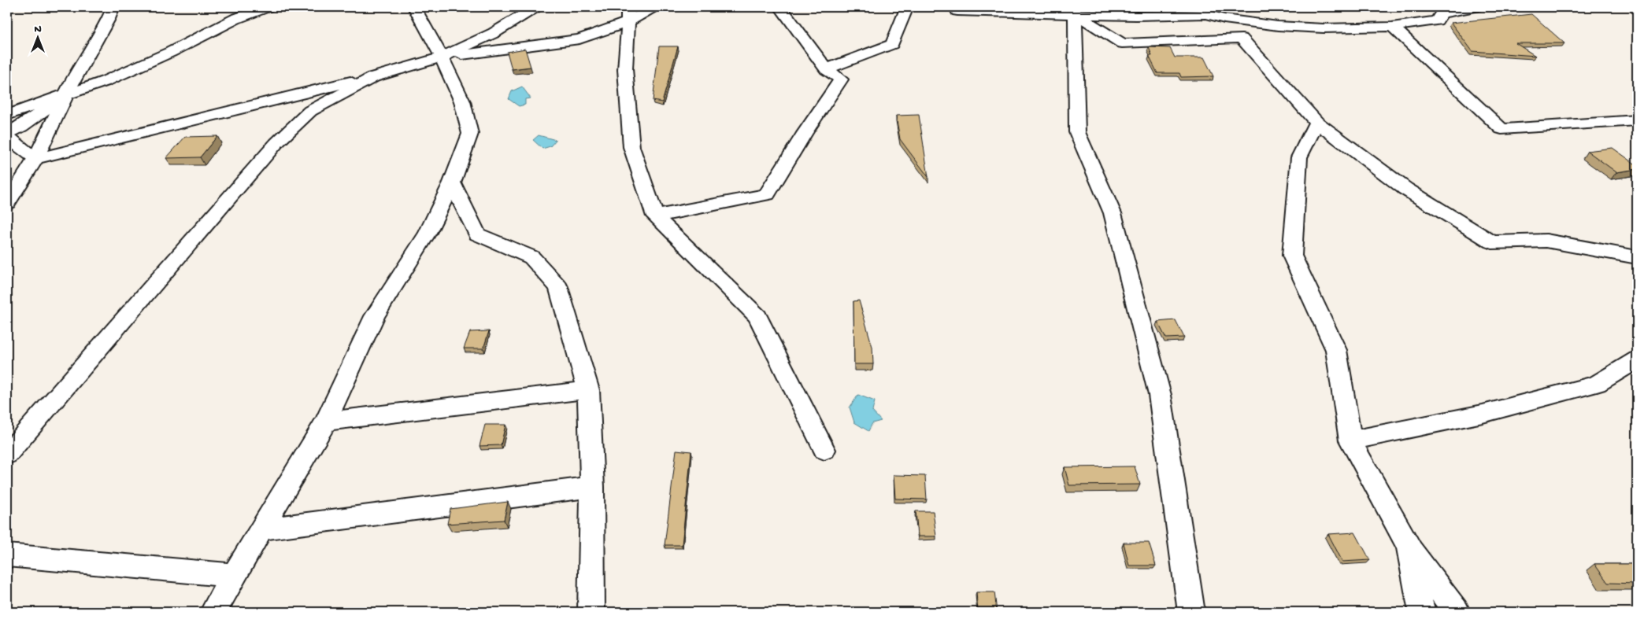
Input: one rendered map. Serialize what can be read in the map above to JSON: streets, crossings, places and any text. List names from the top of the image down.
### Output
{
  "north": "top"
}
